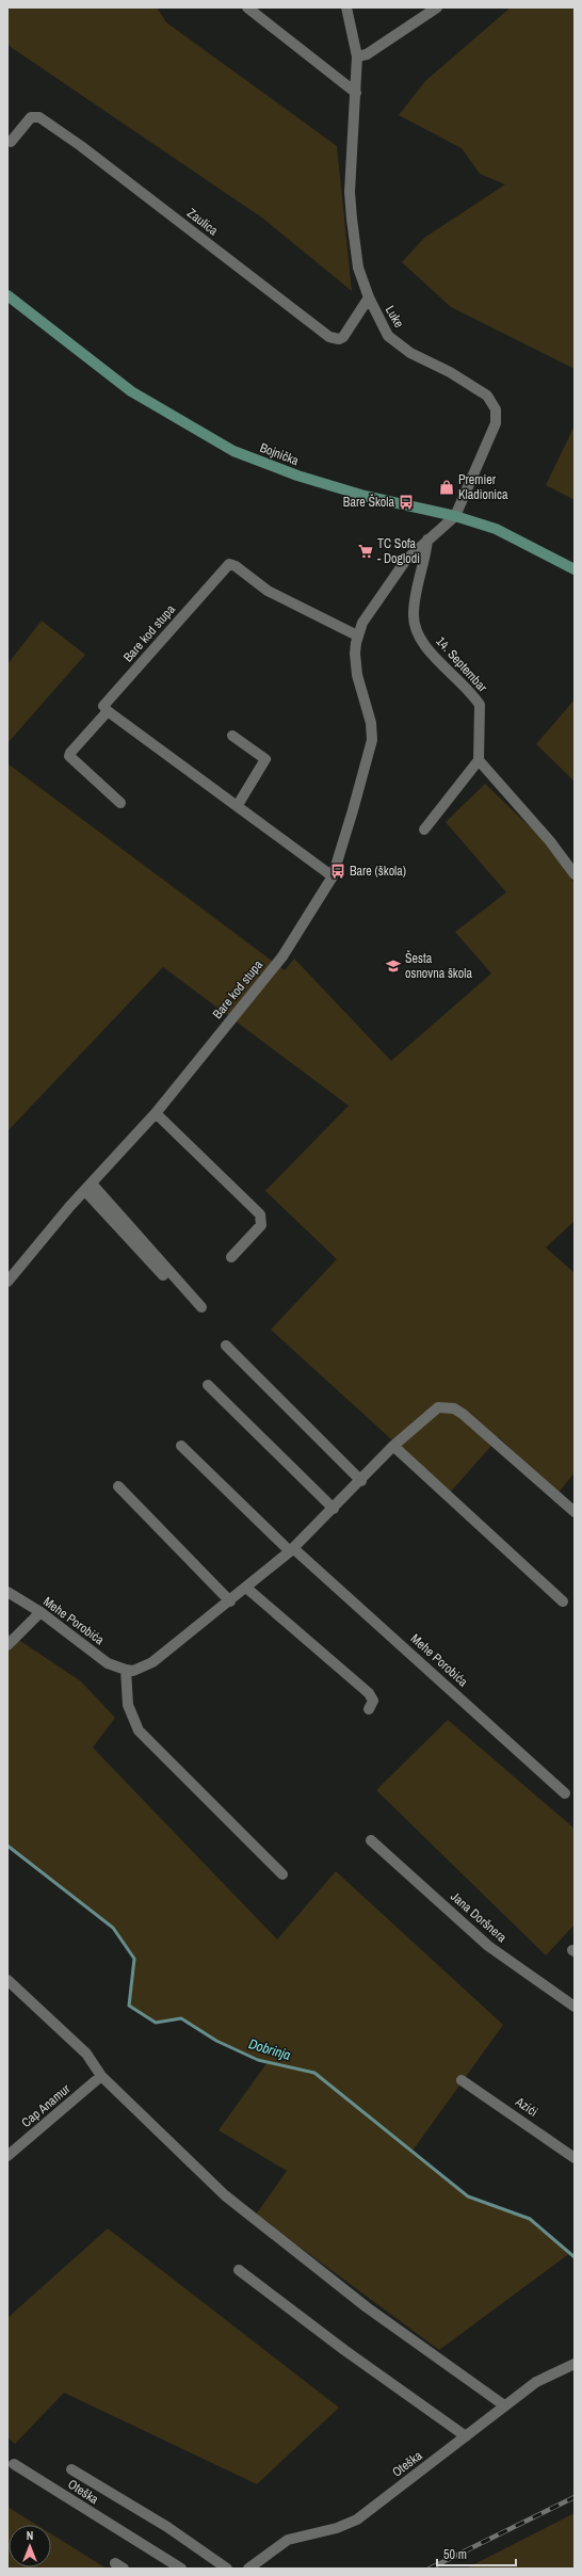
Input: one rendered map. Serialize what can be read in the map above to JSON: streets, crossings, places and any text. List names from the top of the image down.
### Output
{
  "streets": {
    "main road": ["Bojnička"],
    "street": [
      "Zaulica",
      "Luke",
      "Bare kod stupa",
      "14. Septembar",
      "Mehe Porobića",
      "Jana Doršnera",
      "Cap Anamur",
      "Azići",
      "Oteška"
    ]
  },
  "crossings": [
    ["Zaulica", "Luke"],
    ["Luke", "Bojnička"],
    ["Luke", "Bare kod stupa"],
    ["Bojnička", "Bare kod stupa"],
    ["Bare kod stupa", "14. Septembar"]
  ],
  "water": ["Dobrinja"],
  "places": {
    "shop": ["Premier Kladionica"],
    "bus stop": ["Bare Škola", "Bare (škola)"],
    "supermarket": ["TC Sofa - Doglodi"],
    "school or university": ["Šesta osnovna škola"]
  },
  "scale_bar": "50 m",
  "north": "top"
}
